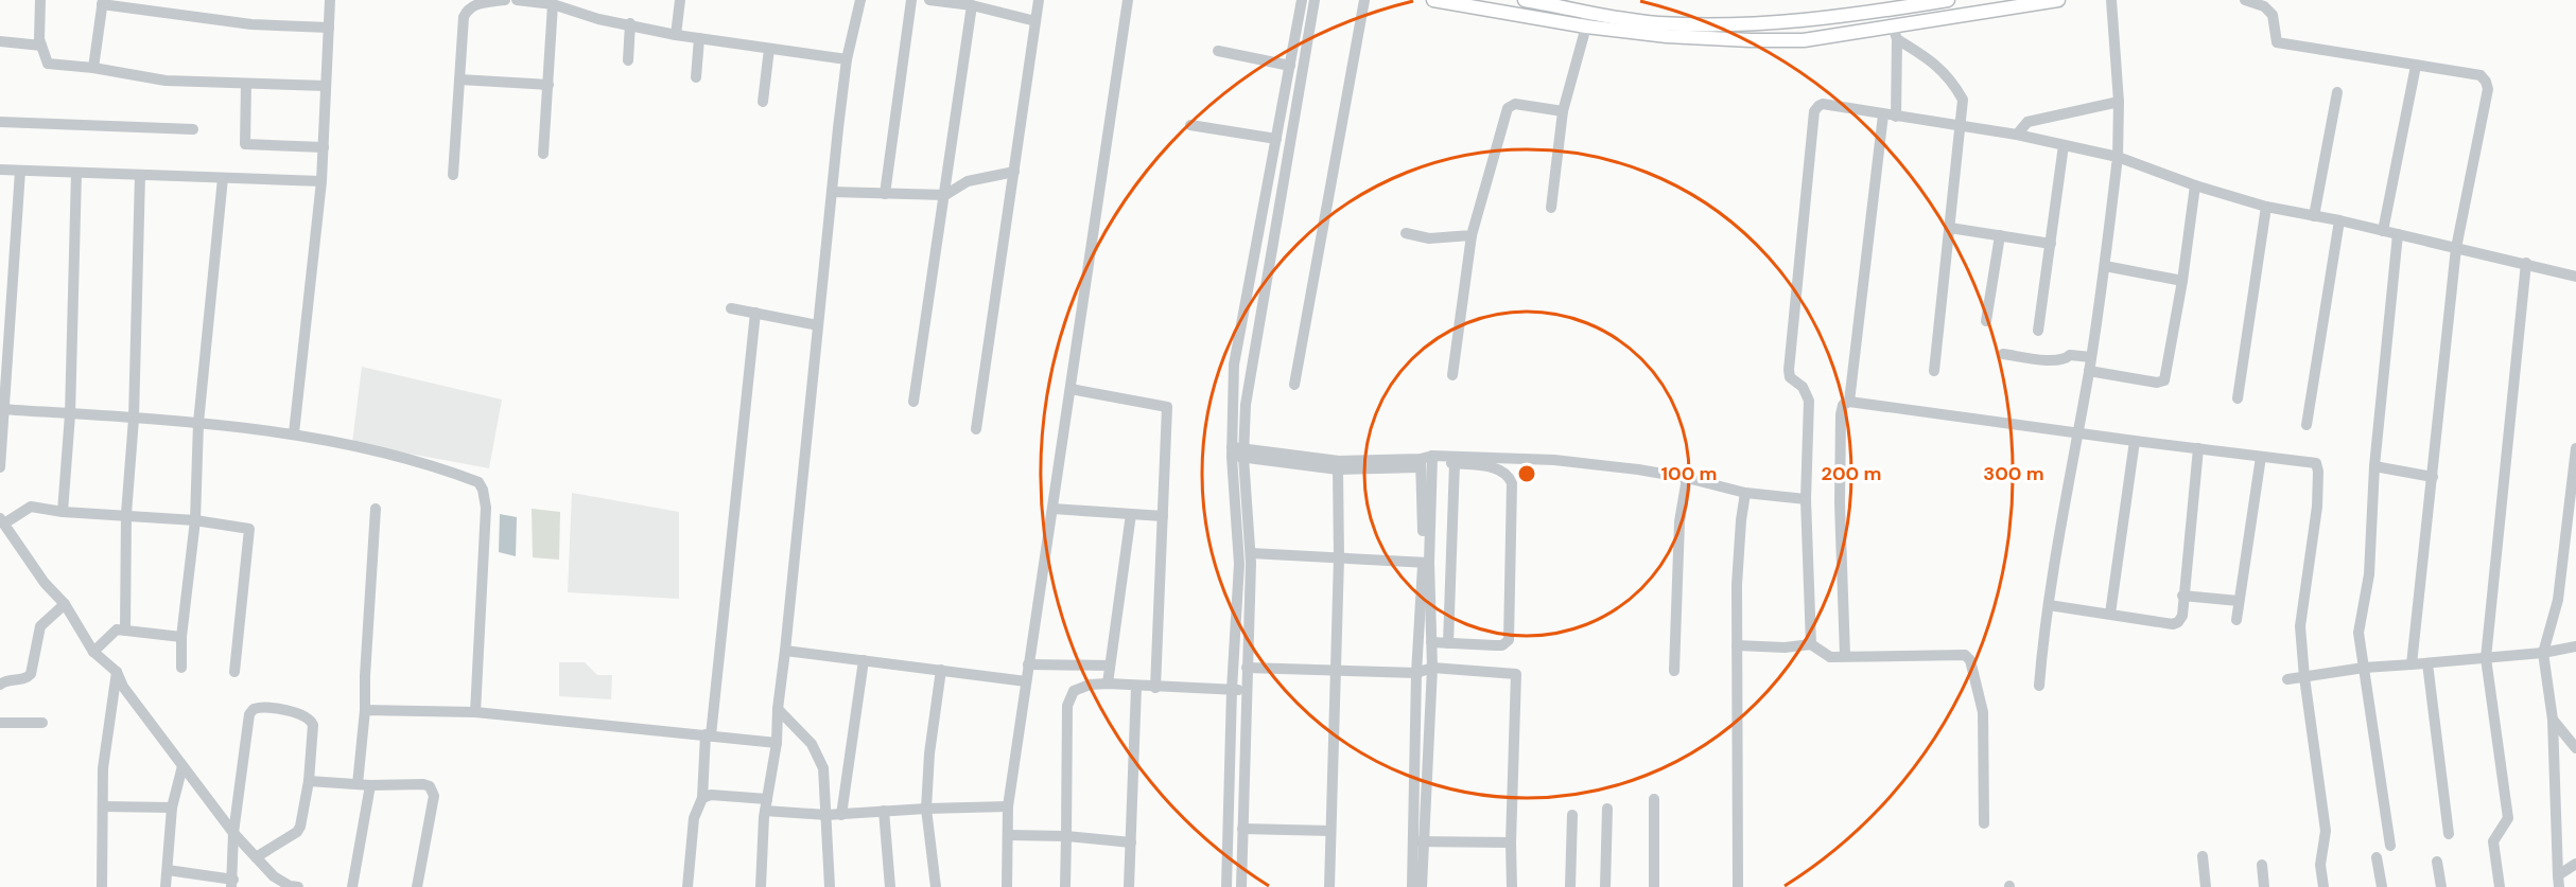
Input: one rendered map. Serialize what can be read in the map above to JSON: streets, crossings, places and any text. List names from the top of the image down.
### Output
{
  "rings": ["100 m", "200 m", "300 m"]
}
